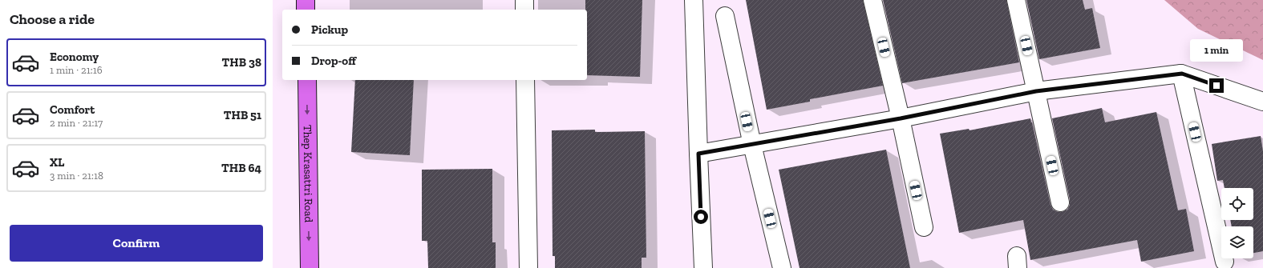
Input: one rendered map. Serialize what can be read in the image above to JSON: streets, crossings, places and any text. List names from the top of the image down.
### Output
{
  "streets": {
    "main road": ["Thep Krasattri Road"]
  },
  "one_way": ["Thep Krasattri Road"],
  "page": {
    "heading": "Choose a ride",
    "banner": ["Pickup", "Drop-off"],
    "list": [
      {
        "name": "Economy",
        "note": "1 min · 21:16",
        "value": "THB 38"
      },
      {
        "name": "Comfort",
        "note": "2 min · 21:17",
        "value": "THB 51"
      },
      {
        "name": "XL",
        "note": "3 min · 21:18",
        "value": "THB 64"
      }
    ],
    "bubble": "1 min",
    "buttons": "Confirm"
  }
}
